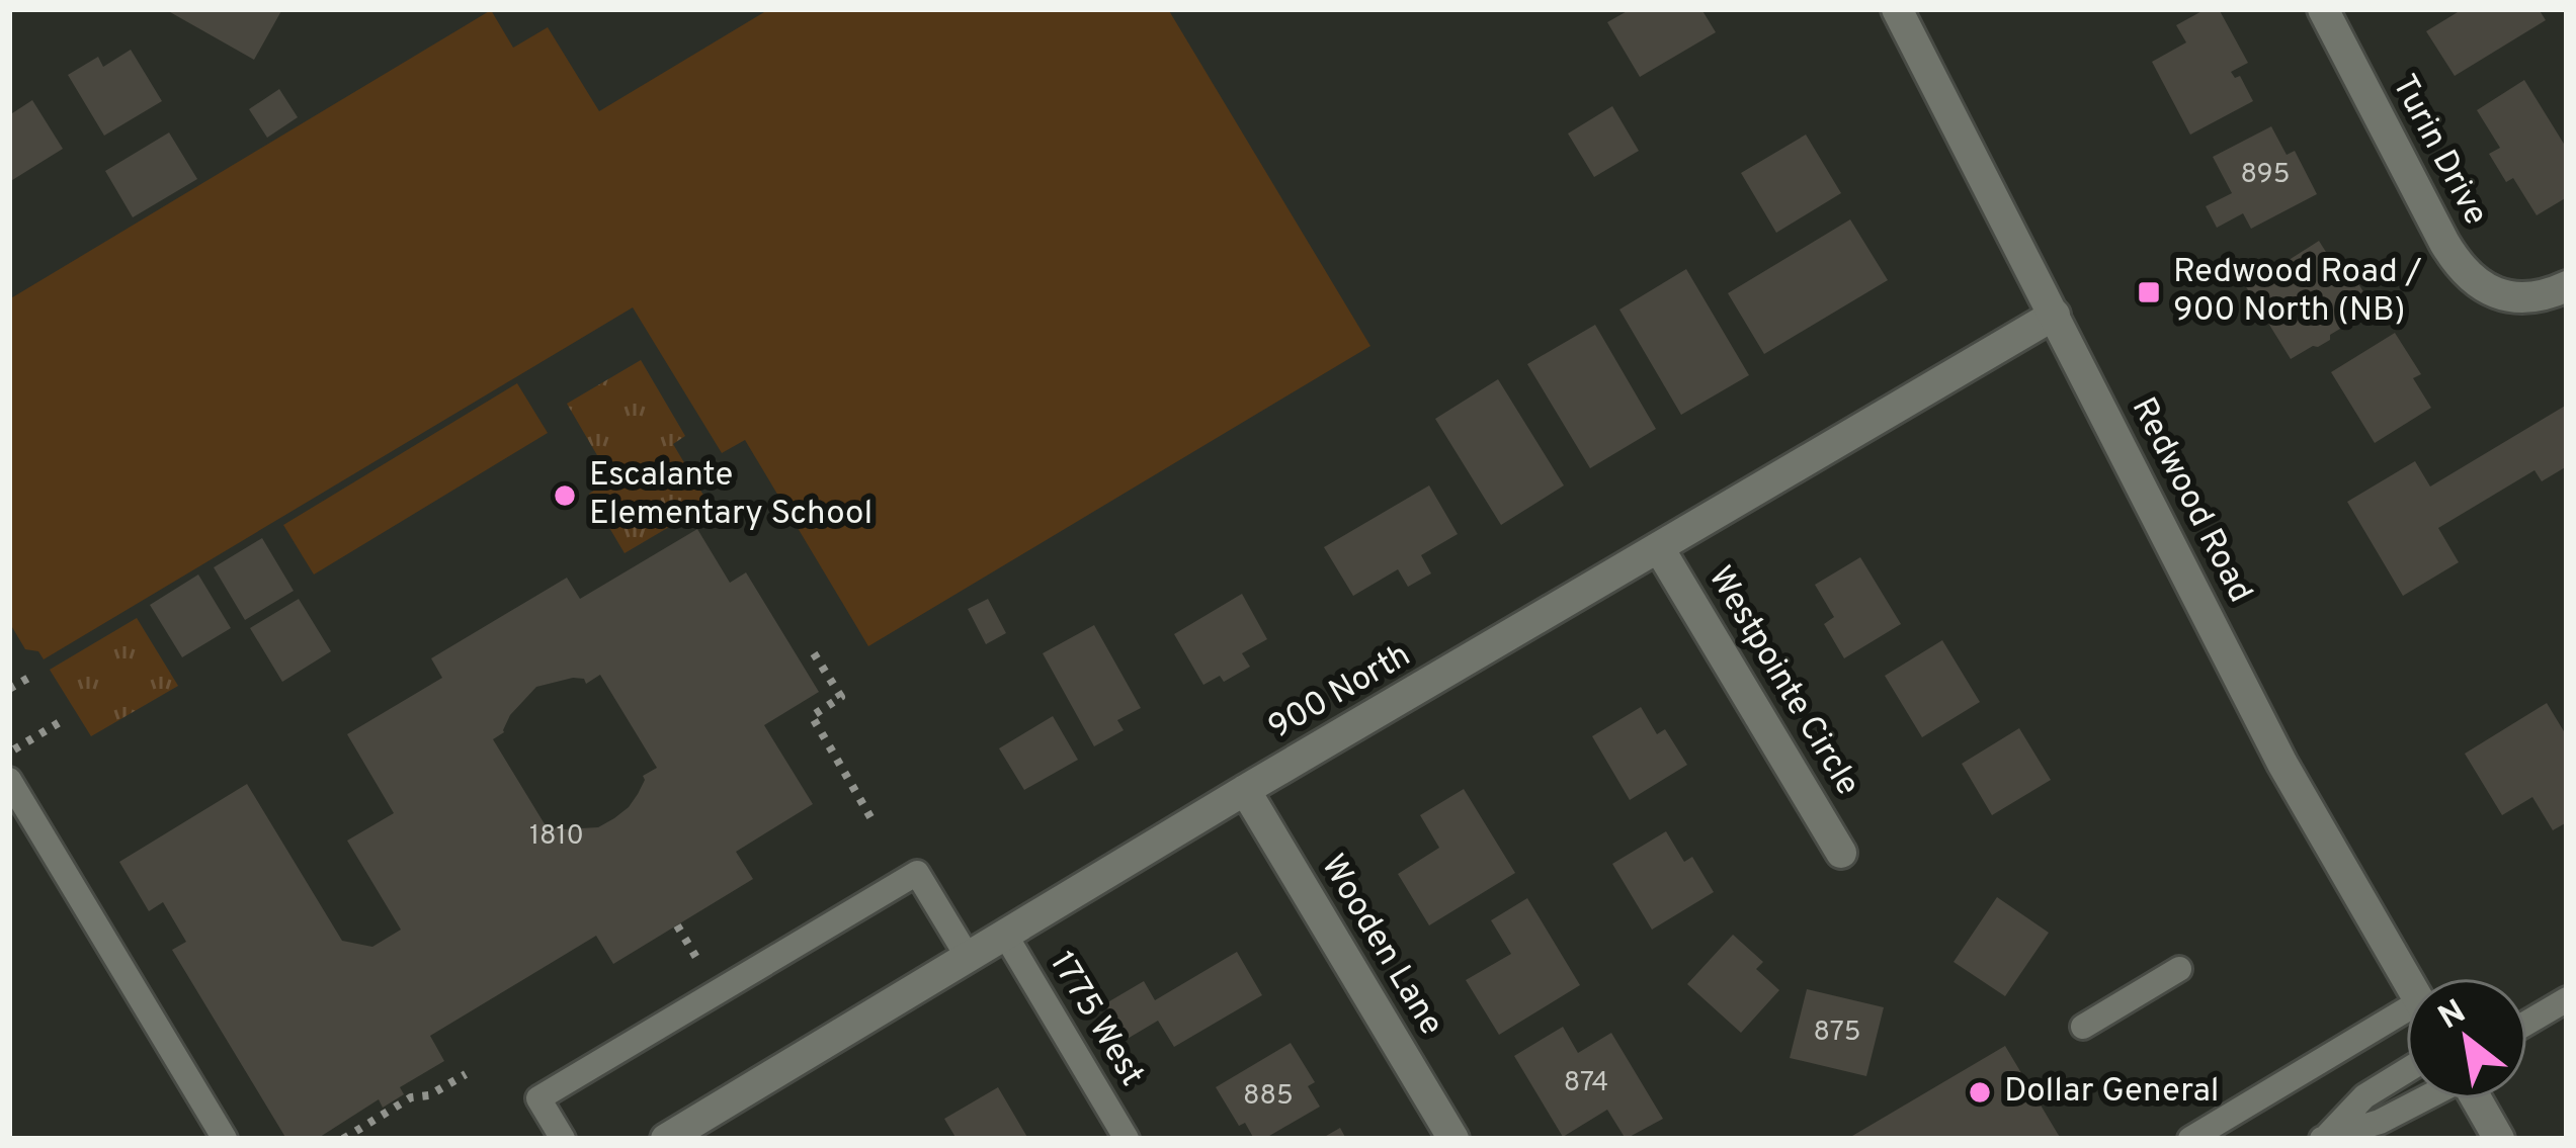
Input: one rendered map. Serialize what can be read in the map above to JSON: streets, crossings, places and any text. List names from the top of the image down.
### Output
{
  "streets": {
    "street": [
      "Turin Drive",
      "Redwood Road",
      "Westpointe Circle",
      "900 North",
      "Wooden Lane"
    ],
    "lane": ["1775 West"]
  },
  "crossings": [
    ["Redwood Road", "900 North"],
    ["Westpointe Circle", "900 North"],
    ["900 North", "Wooden Lane"],
    ["900 North", "1775 West"]
  ],
  "places": {
    "transit": ["Redwood Road / 900 North (NB)"],
    "other": ["Escalante Elementary School", "Dollar General"]
  },
  "house_numbers": [
    "895",
    "1810",
    "875",
    "874",
    "885"
  ],
  "north": "top left"
}
